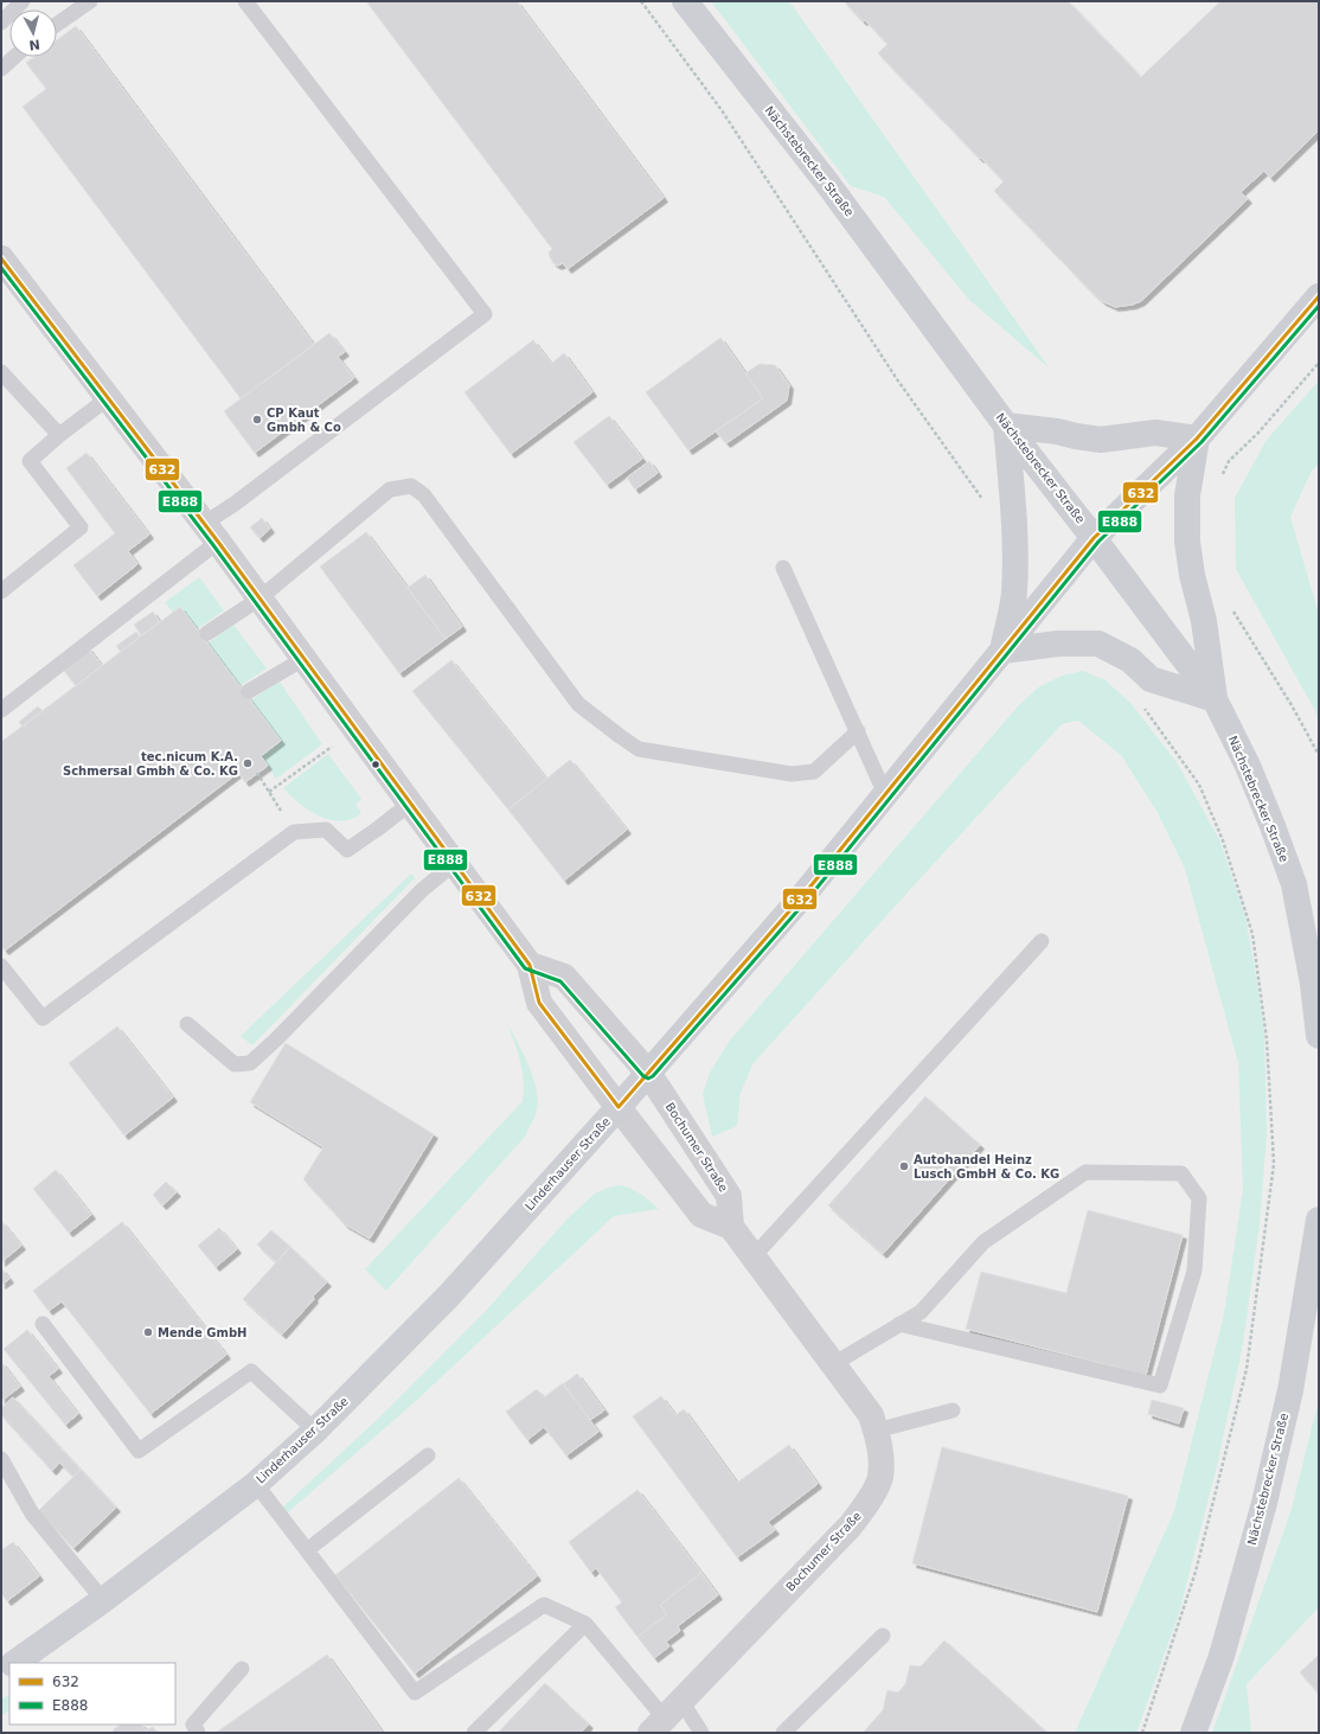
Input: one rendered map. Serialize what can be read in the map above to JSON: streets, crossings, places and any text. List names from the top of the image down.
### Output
{
  "streets": {
    "main road": ["Nächstebrecker Straße", "Linderhauser Straße"],
    "street": ["Bochumer Straße"]
  },
  "crossings": [
    ["Nächstebrecker Straße", "Linderhauser Straße"],
    ["Bochumer Straße", "Linderhauser Straße"]
  ],
  "places": [
    "CP Kaut Gmbh & Co",
    "tec.nicum K.A. Schmersal Gmbh & Co. KG",
    "Autohandel Heinz Lusch GmbH & Co. KG",
    "Mende GmbH"
  ],
  "lines": ["transit line 632", "transit line E888"],
  "legend": ["632", "E888"],
  "north": "bottom"
}
